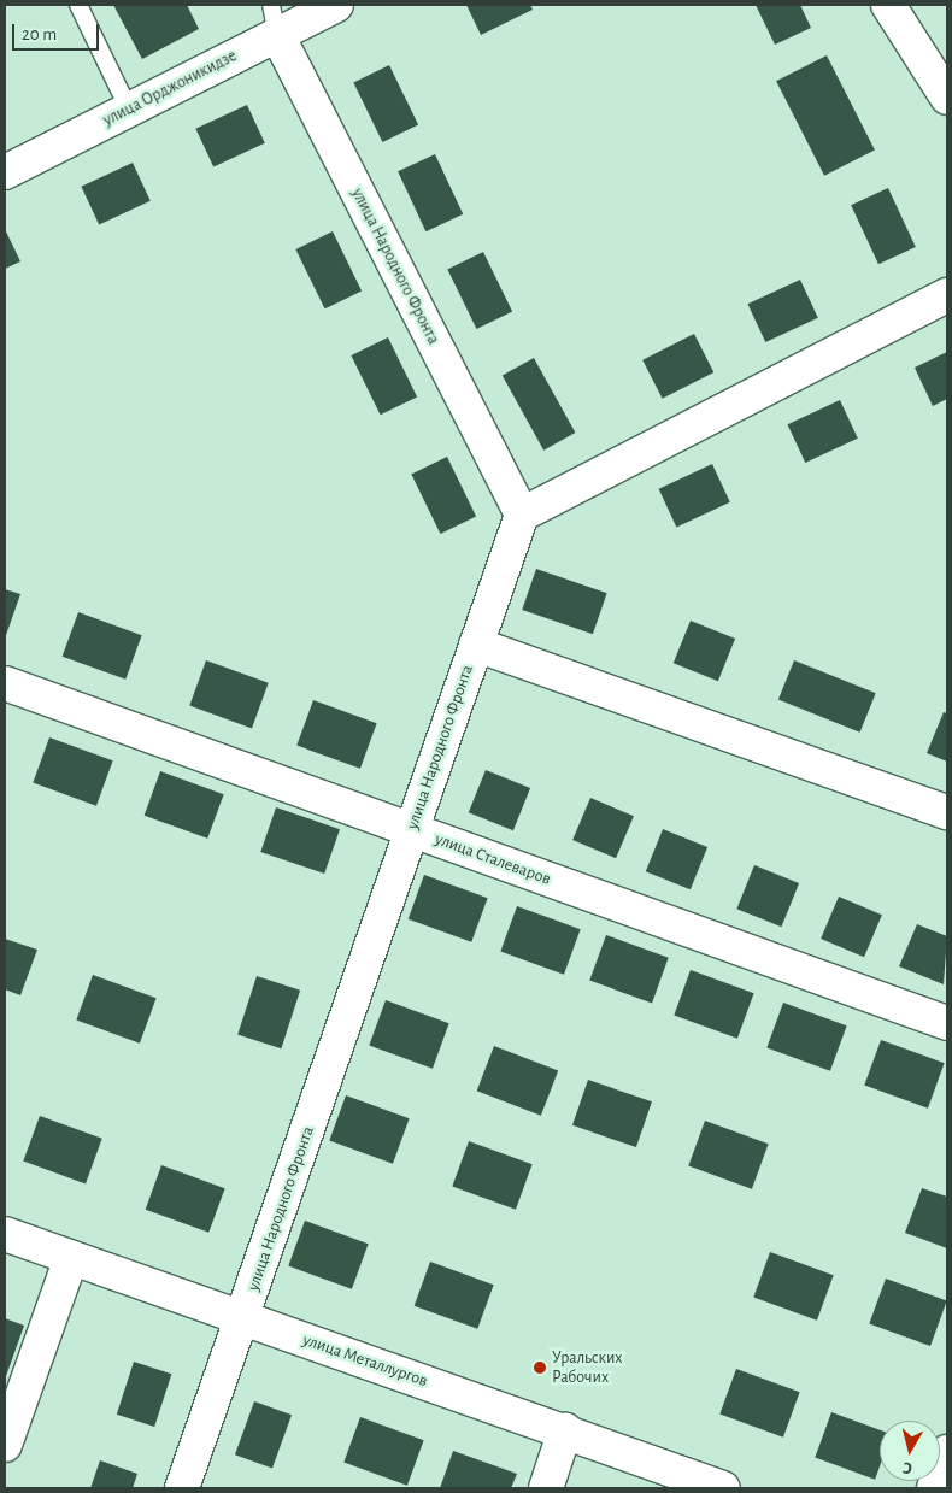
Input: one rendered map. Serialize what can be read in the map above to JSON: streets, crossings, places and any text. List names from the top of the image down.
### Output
{
  "streets": {
    "street": [
      "улица Орджоникидзе",
      "улица Народного Фронта",
      "улица Сталеваров",
      "улица Металлургов"
    ]
  },
  "crossings": [
    ["улица Орджоникидзе", "улица Народного Фронта"],
    ["улица Народного Фронта", "улица Сталеваров"],
    ["улица Народного Фронта", "улица Металлургов"]
  ],
  "places": ["Уральских Рабочих"],
  "scale_bar": "20 m",
  "north": "bottom"
}
